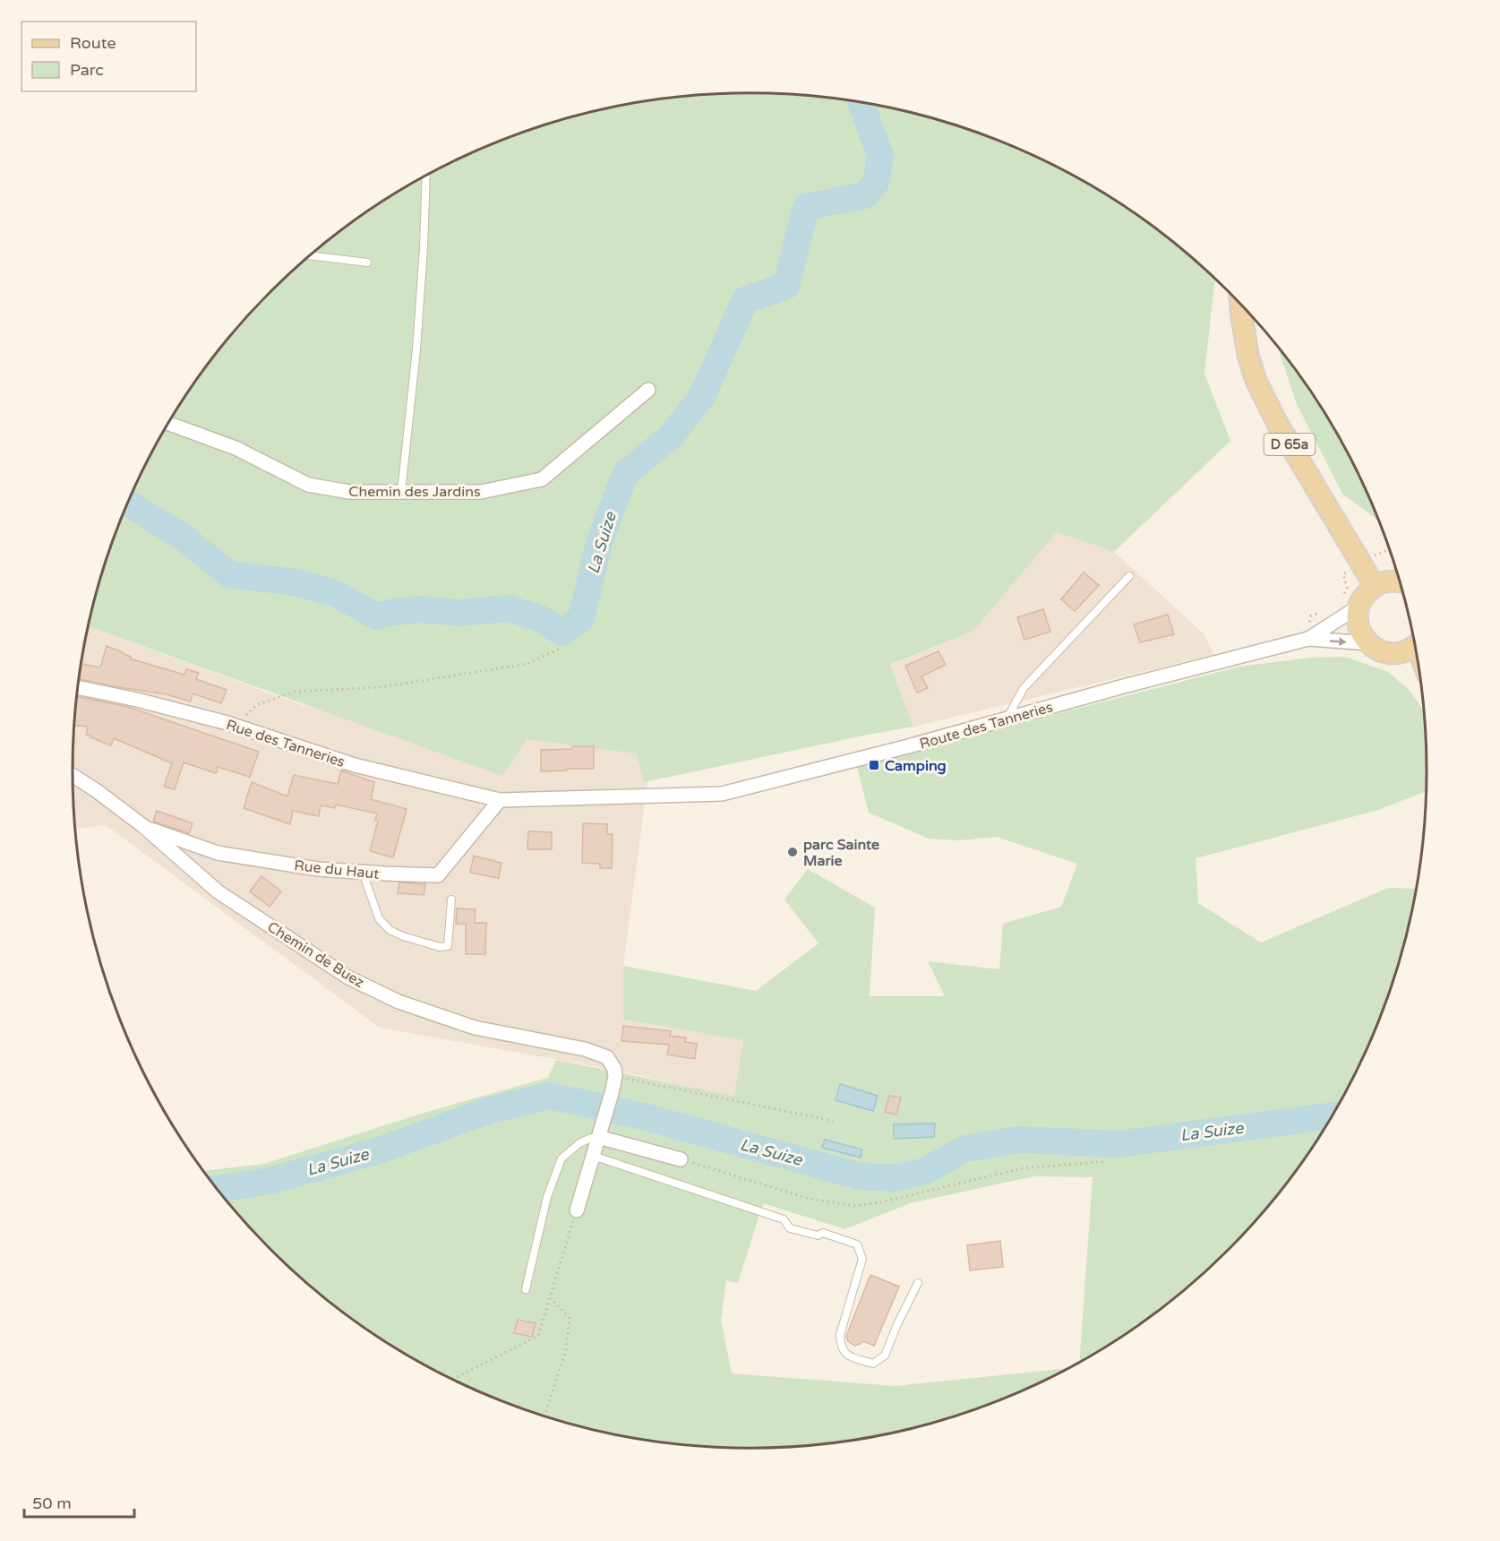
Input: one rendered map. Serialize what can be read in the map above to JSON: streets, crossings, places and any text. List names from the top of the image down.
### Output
{
  "streets": {
    "main road": ["D 65a"],
    "street": [
      "Chemin des Jardins",
      "Route des Tanneries",
      "Rue des Tanneries",
      "Rue du Haut",
      "Chemin de Buez"
    ]
  },
  "crossings": [
    ["Route des Tanneries", "Rue des Tanneries"],
    ["Route des Tanneries", "Rue du Haut"],
    ["Rue des Tanneries", "Rue du Haut"],
    ["Rue du Haut", "Chemin de Buez"]
  ],
  "water": ["La Suize"],
  "places": {
    "transit": ["Camping"],
    "other": ["parc Sainte Marie"]
  },
  "legend": ["Route", "Parc"],
  "scale_bar": "50 m"
}
